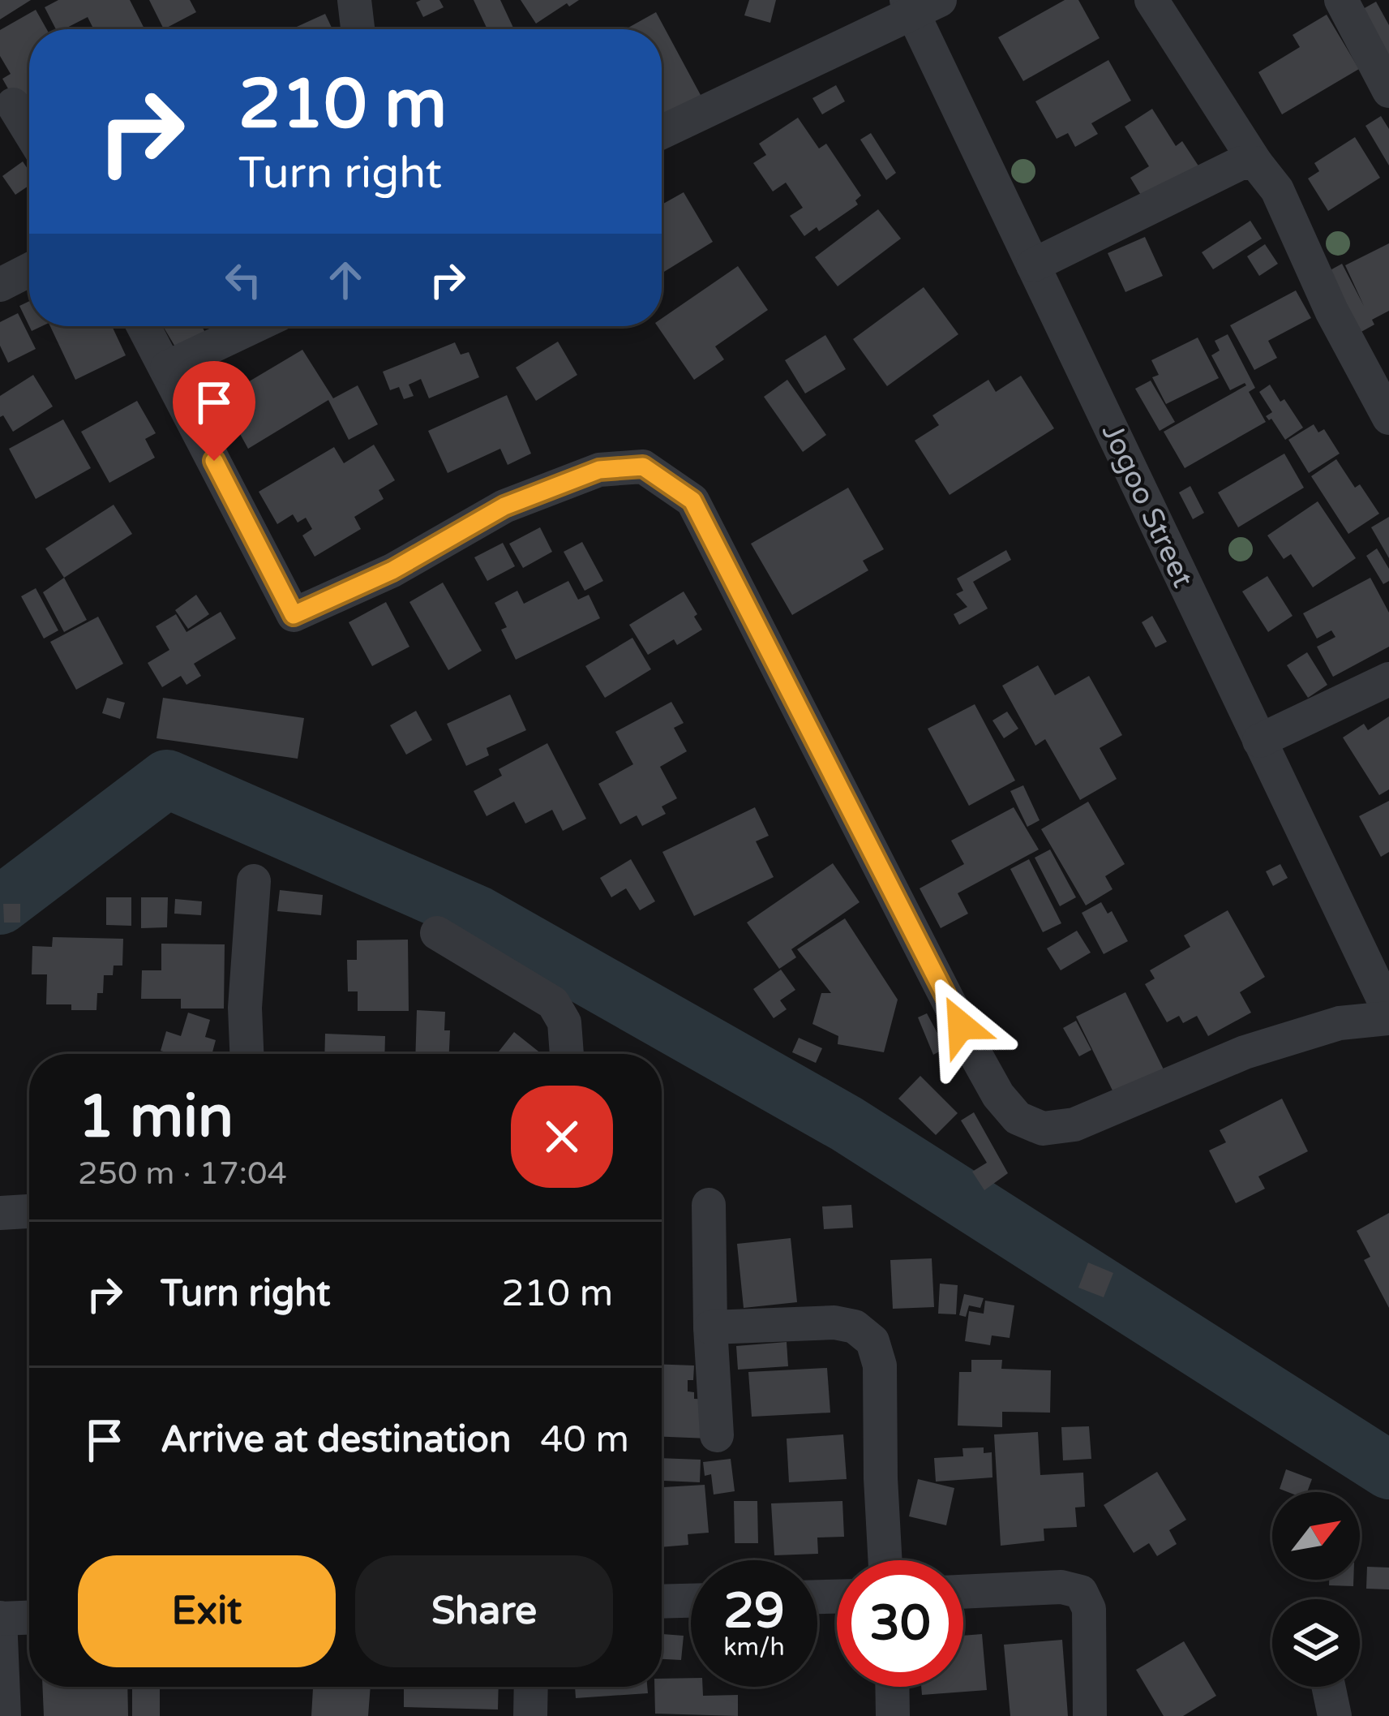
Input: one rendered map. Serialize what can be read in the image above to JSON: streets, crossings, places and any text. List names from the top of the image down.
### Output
{
  "streets": {
    "street": ["Jogoo Street"]
  },
  "north": "top right",
  "page": {
    "turn": ["210 m", "Turn right"],
    "heading": ["1 min", "250 m · 17:04"],
    "list": [
      {
        "name": "Turn right",
        "value": "210 m"
      },
      {
        "name": "Arrive at destination",
        "value": "40 m"
      }
    ],
    "buttons": ["Exit", "Share"],
    "speed": "29 km/h",
    "limit": "30"
  }
}
